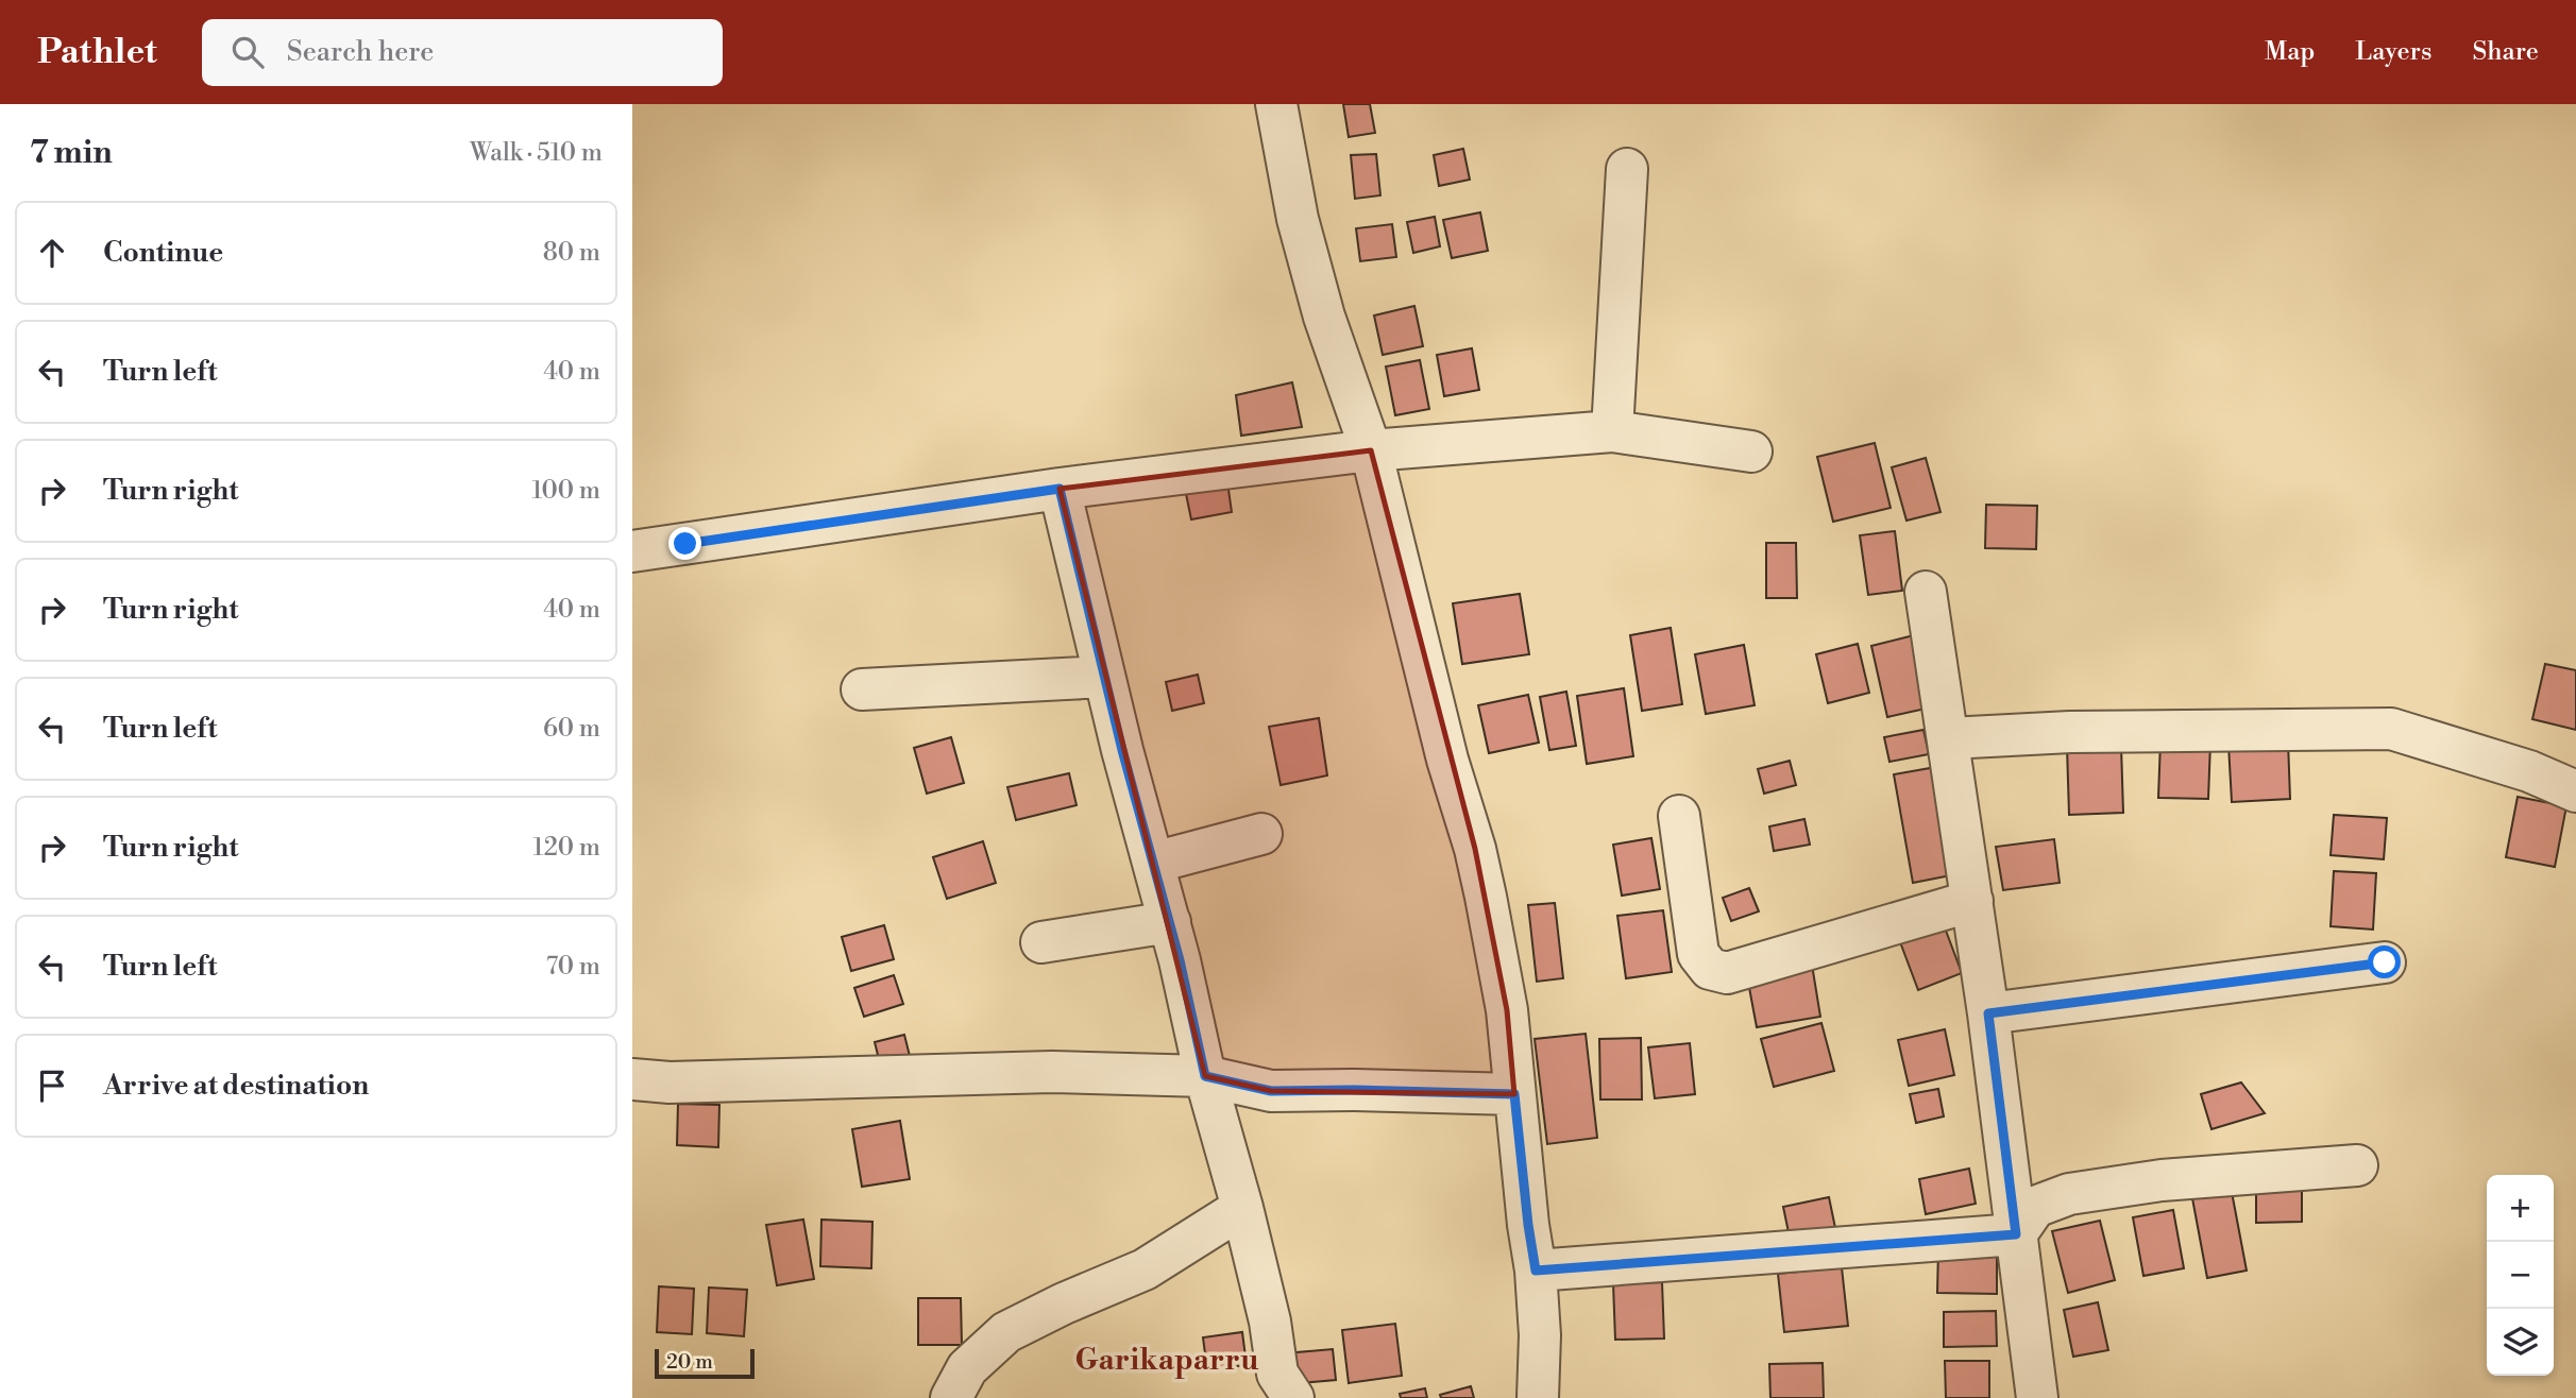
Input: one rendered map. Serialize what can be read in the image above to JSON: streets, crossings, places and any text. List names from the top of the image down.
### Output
{
  "districts": ["Garikaparru"],
  "scale_bar": "20 m",
  "page": {
    "header": "Pathlet",
    "search": "Search here",
    "nav": ["Map", "Layers", "Share"],
    "heading": ["7 min", "Walk · 510 m"],
    "list": [
      ["Continue", "80 m"],
      ["Turn left", "40 m"],
      ["Turn right", "100 m"],
      ["Turn right", "40 m"],
      ["Turn left", "60 m"],
      ["Turn right", "120 m"],
      ["Turn left", "70 m"],
      "Arrive at destination"
    ],
    "map_buttons": ["+", "−"],
    "scale": "20 m"
  }
}
